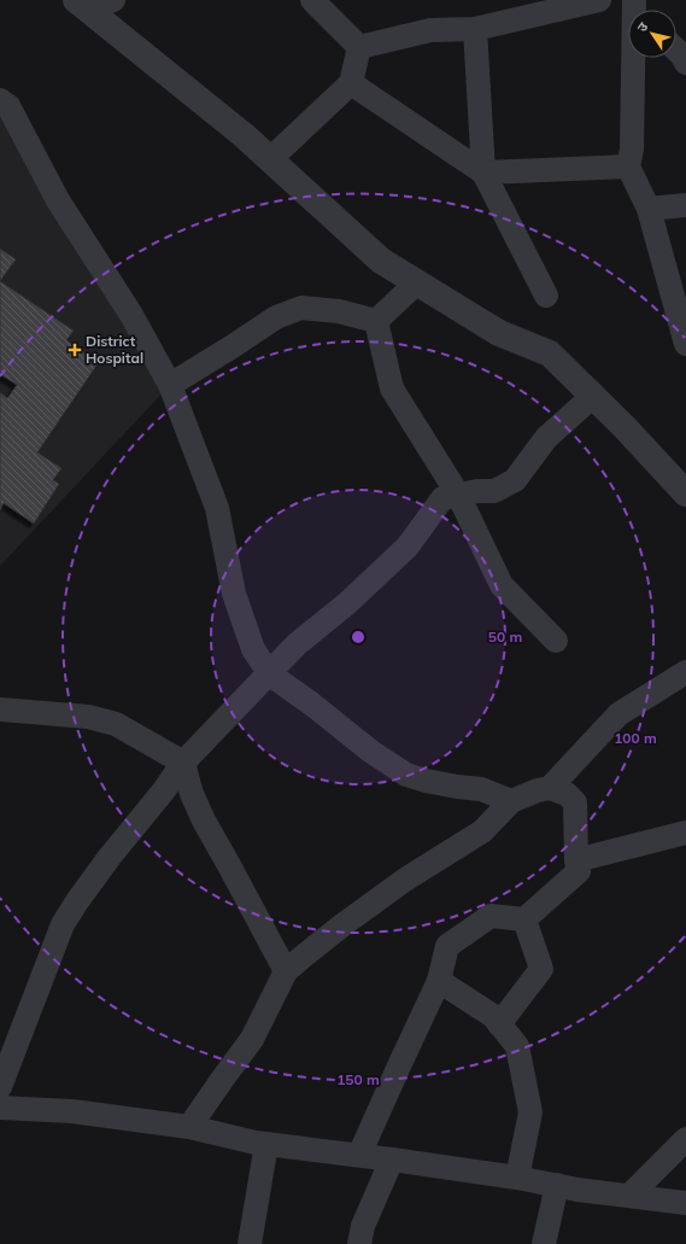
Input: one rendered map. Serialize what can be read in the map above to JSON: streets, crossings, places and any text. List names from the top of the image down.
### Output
{
  "places": {
    "health": ["District Hospital"]
  },
  "north": "top left",
  "rings": ["50 m", "100 m", "150 m"]
}
